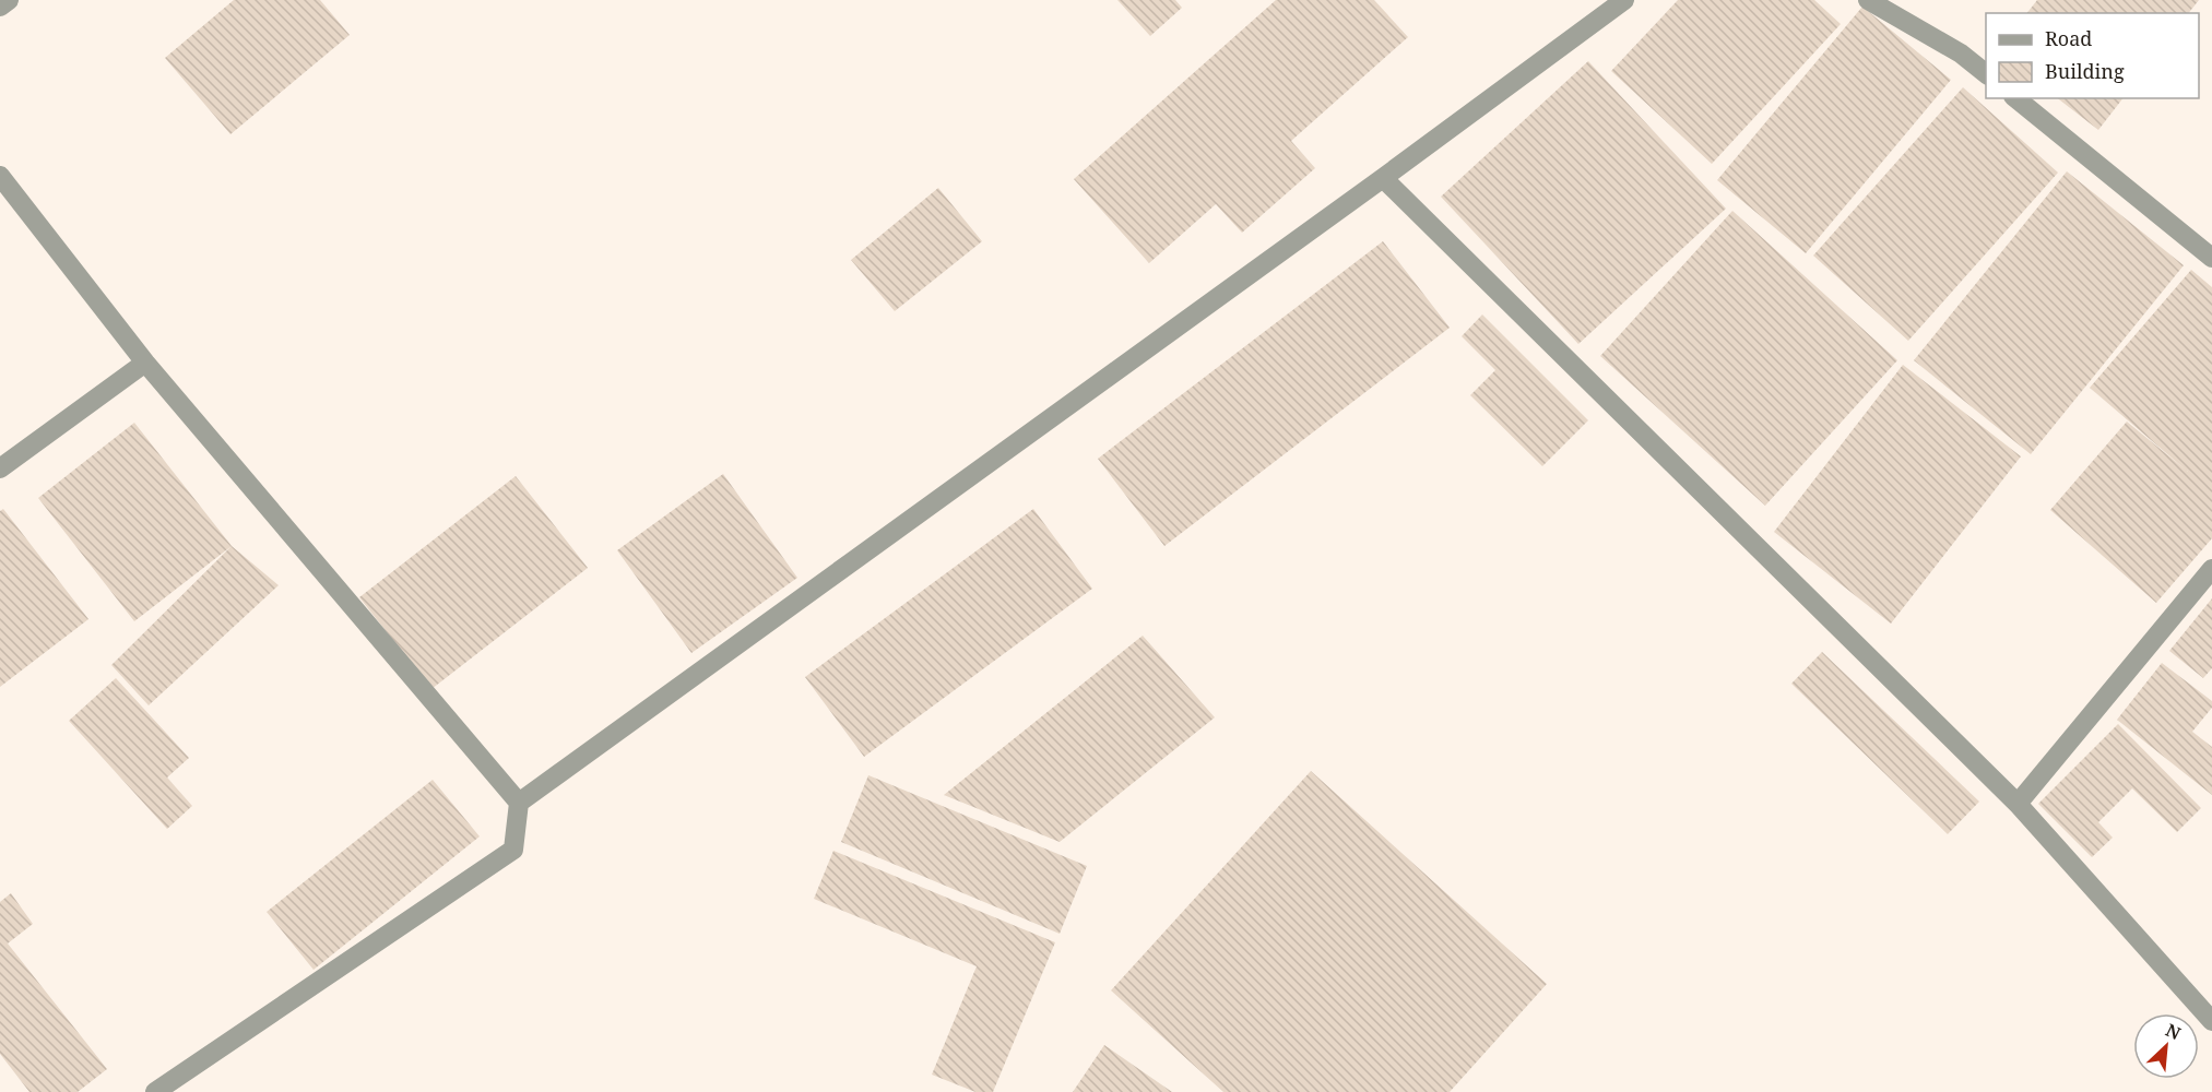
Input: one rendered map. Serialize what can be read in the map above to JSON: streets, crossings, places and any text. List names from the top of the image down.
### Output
{
  "legend": ["Road", "Building"],
  "north": "top right"
}
